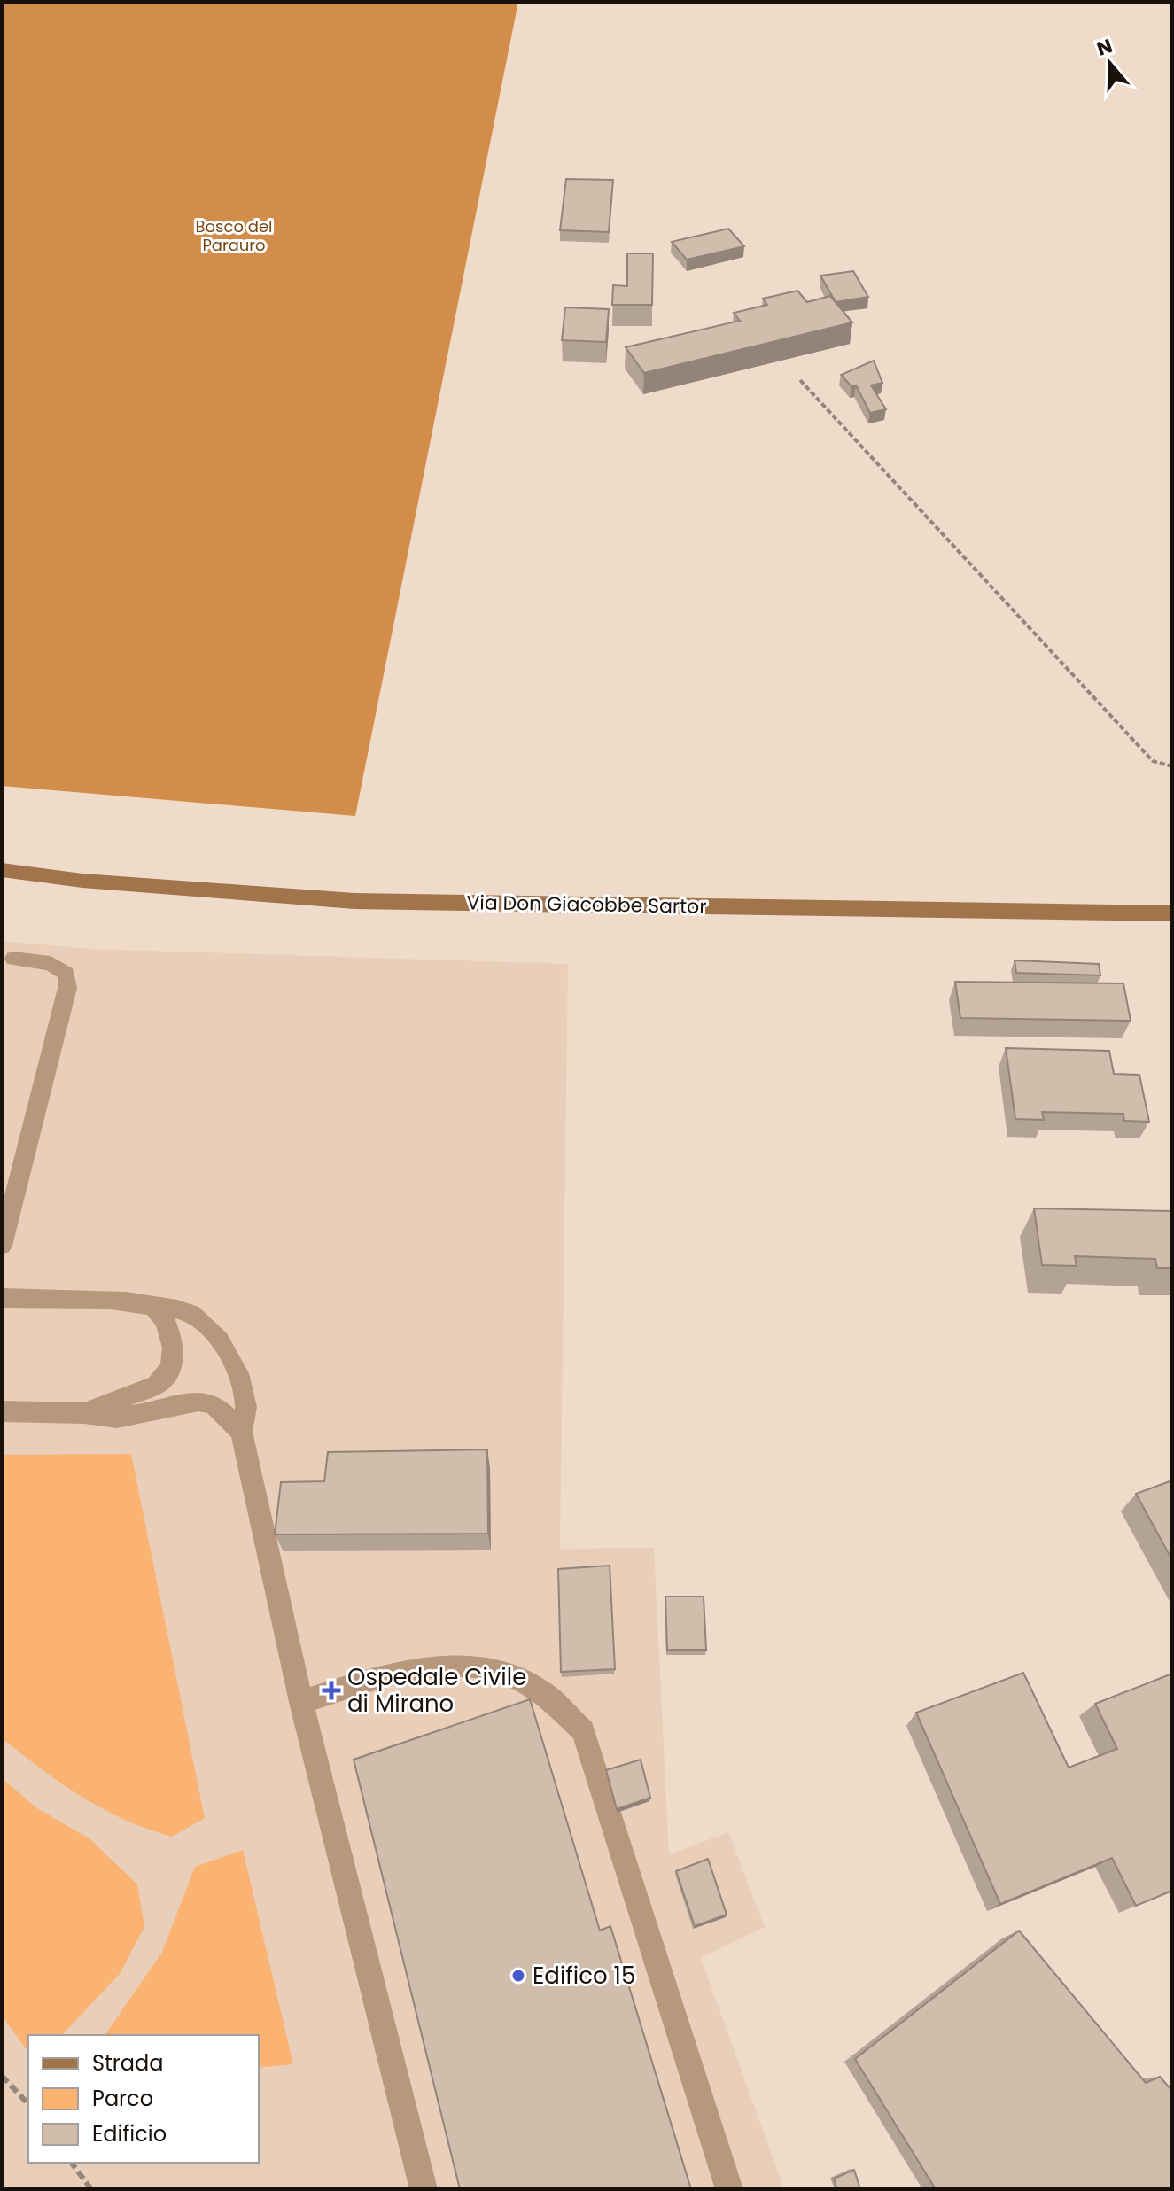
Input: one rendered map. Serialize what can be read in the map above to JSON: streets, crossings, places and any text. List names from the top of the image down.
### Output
{
  "streets": {
    "main road": ["Via Don Giacobbe Sartor"]
  },
  "parks": ["Bosco del Parauro"],
  "places": {
    "health": ["Ospedale Civile di Mirano"],
    "other": ["Edifico 15"]
  },
  "legend": ["Strada", "Parco", "Edificio"],
  "north": "top"
}
